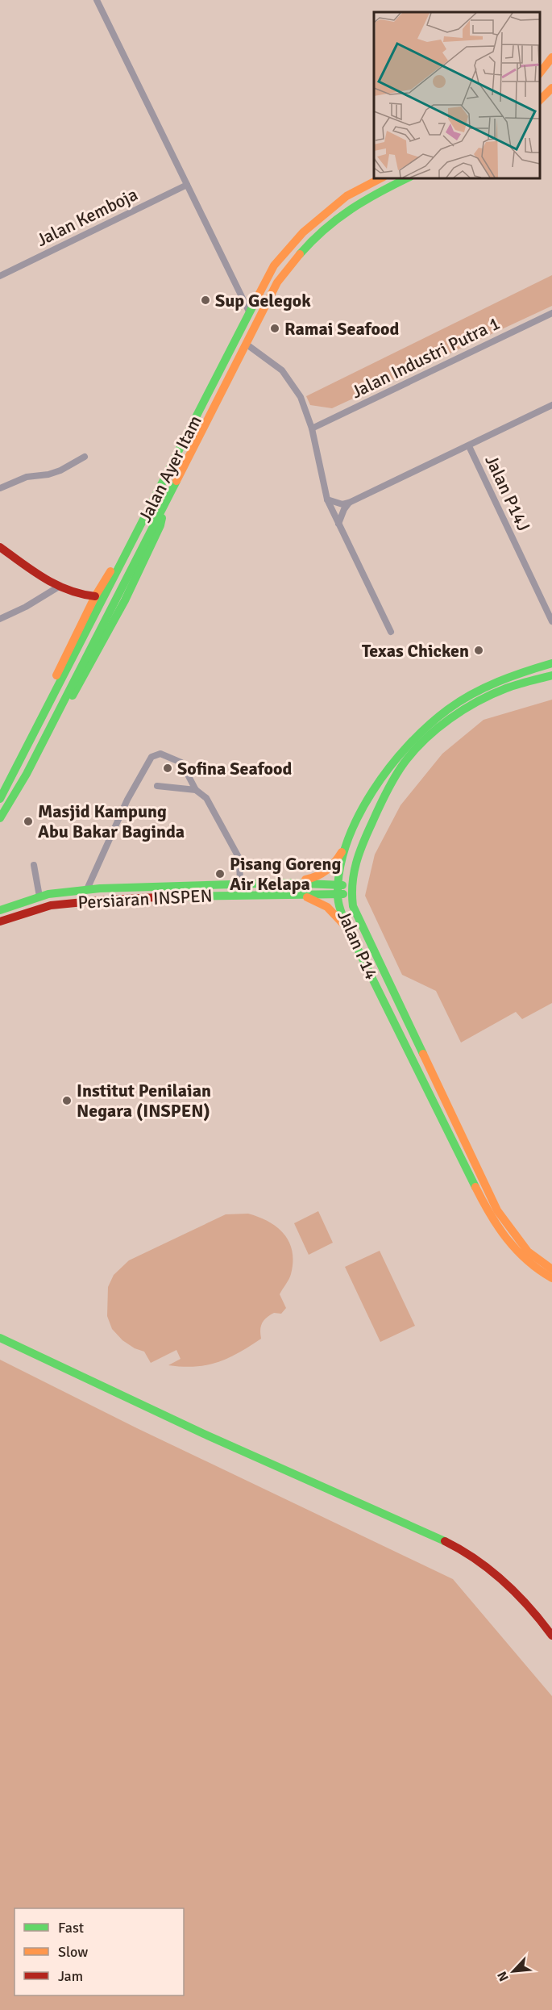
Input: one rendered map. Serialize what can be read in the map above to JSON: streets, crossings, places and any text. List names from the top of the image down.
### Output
{
  "streets": {
    "main road": ["Jalan Ayer Itam", "Persiaran INSPEN", "Jalan P14"],
    "street": ["Jalan Kemboja", "Jalan Industri Putra 1", "Jalan P14J"]
  },
  "places": [
    "Sup Gelegok",
    "Ramai Seafood",
    "Texas Chicken",
    "Sofina Seafood",
    "Masjid Kampung Abu Bakar Baginda",
    "Pisang Goreng Air Kelapa",
    "Institut Penilaian Negara (INSPEN)"
  ],
  "legend": ["Fast", "Slow", "Jam"],
  "north": "bottom left"
}
